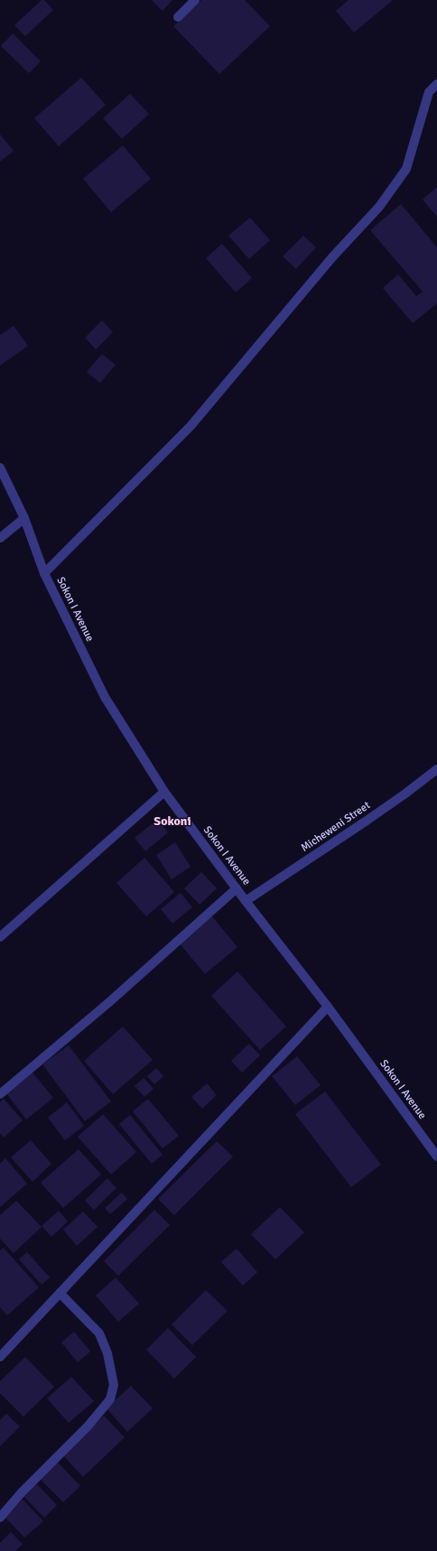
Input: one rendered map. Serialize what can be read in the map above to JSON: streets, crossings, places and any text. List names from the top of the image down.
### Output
{
  "streets": {
    "street": ["Sokon I Avenue", "Micheweni Street"]
  },
  "crossings": [
    ["Sokon I Avenue", "Micheweni Street"]
  ],
  "districts": ["Sokoni"]
}
